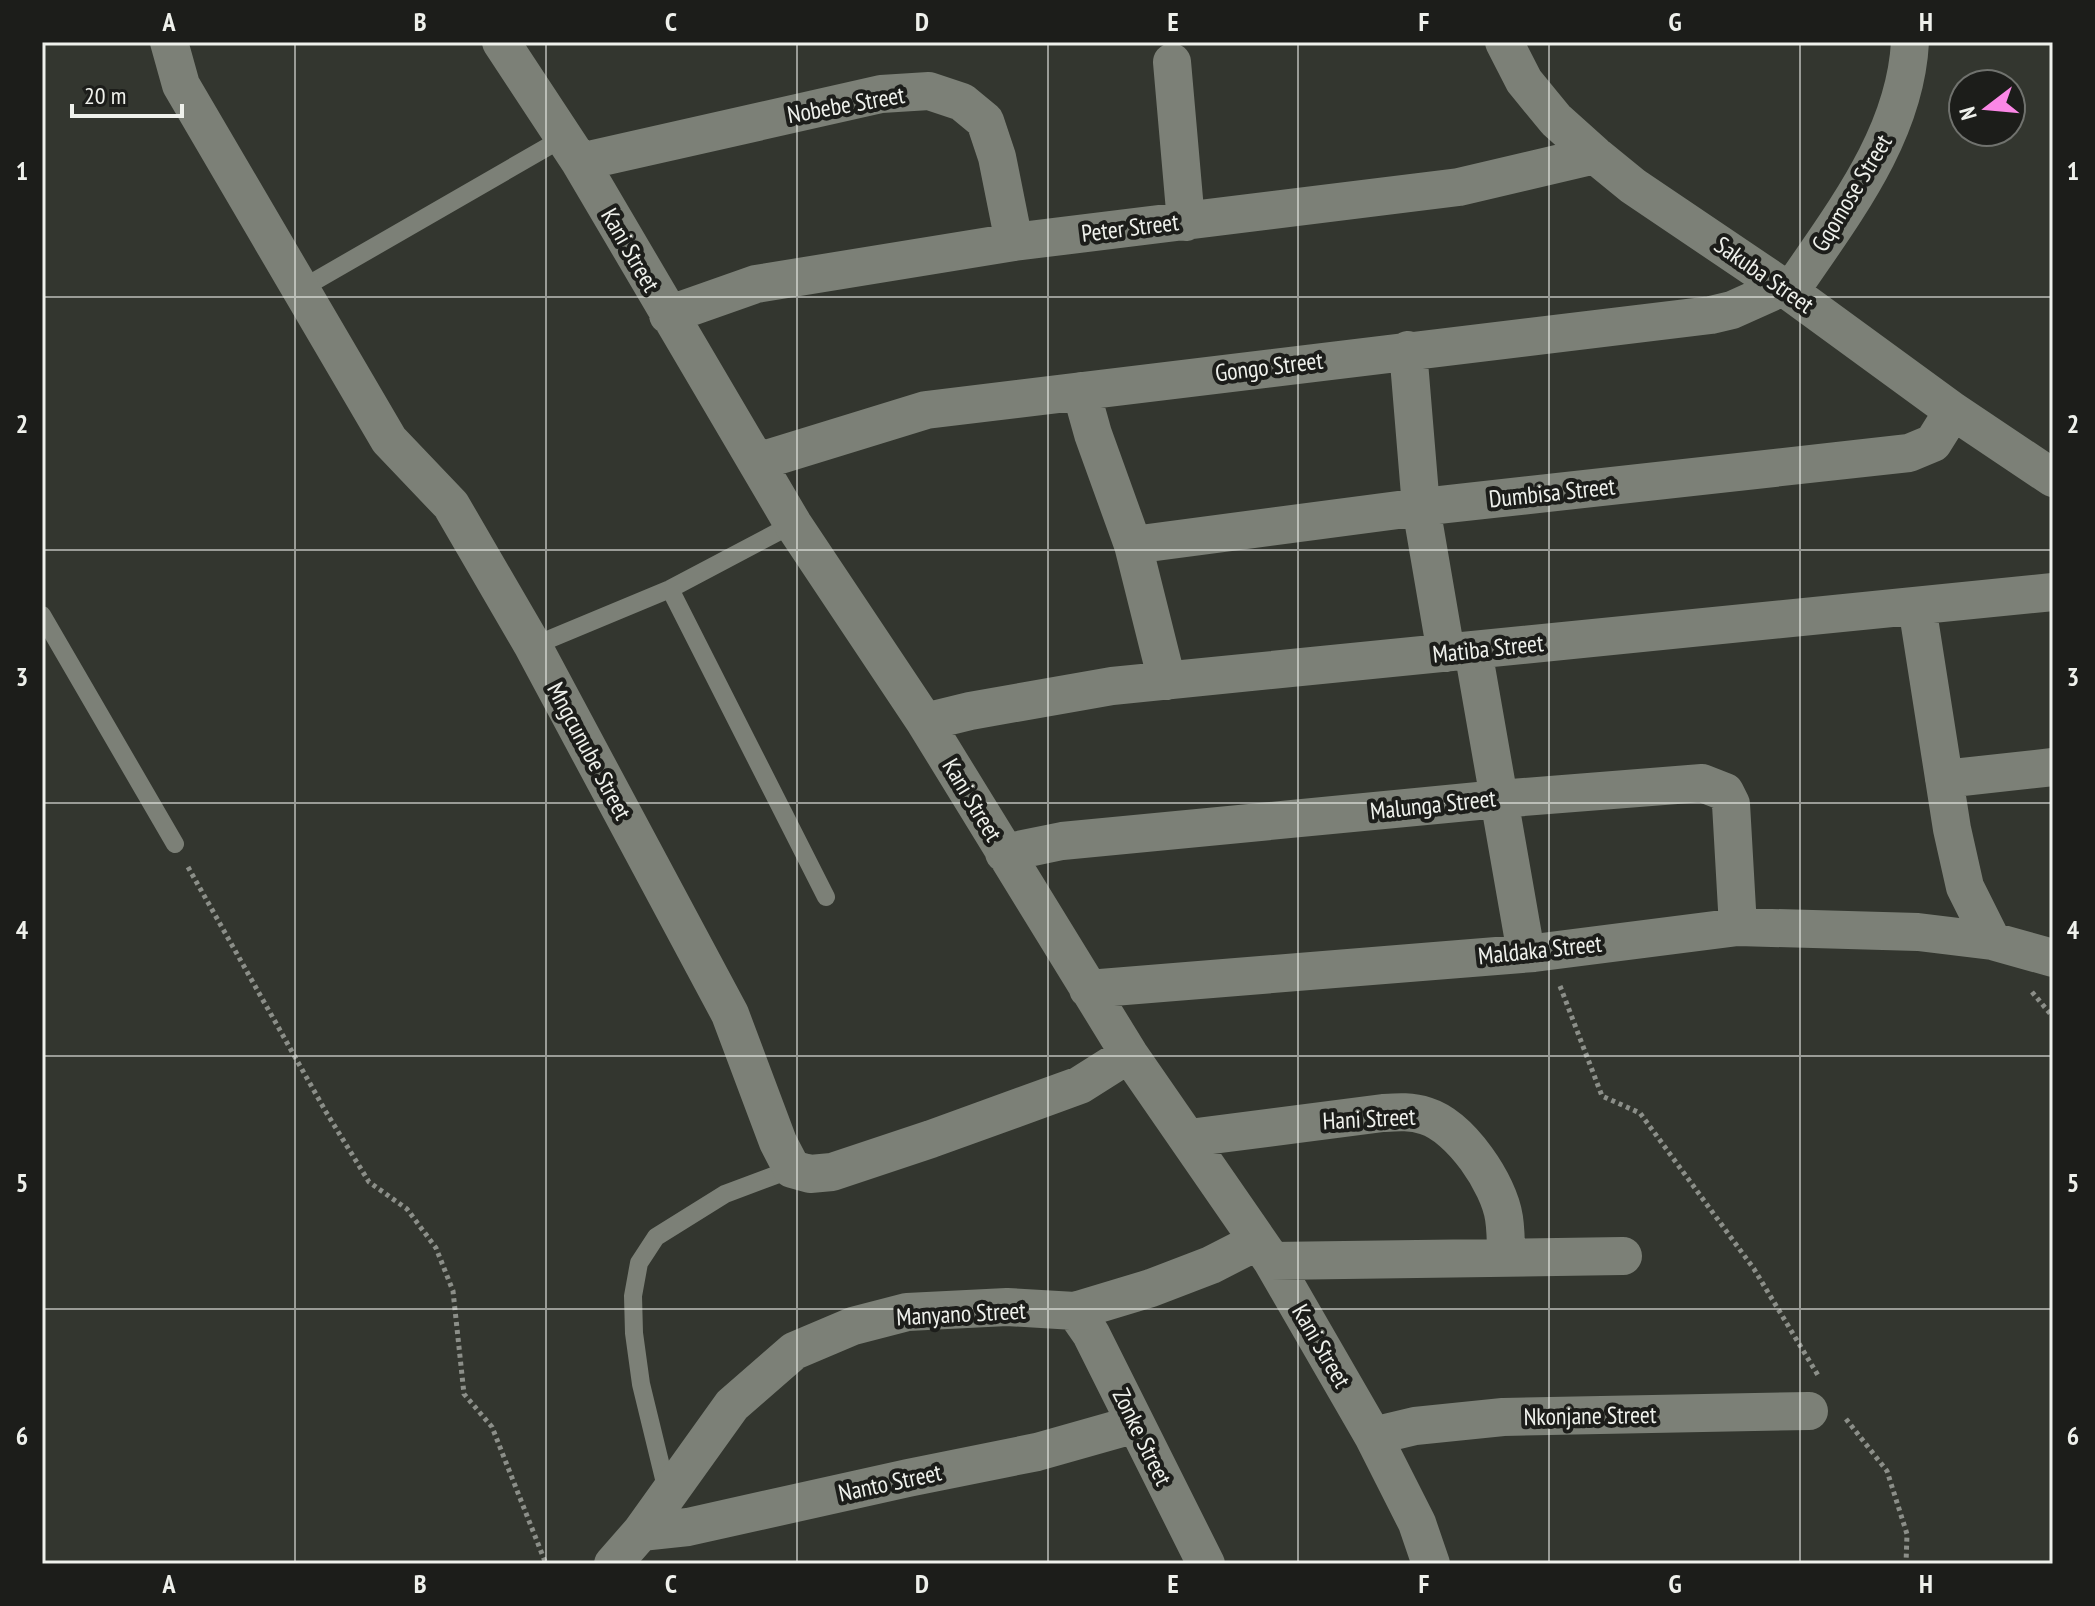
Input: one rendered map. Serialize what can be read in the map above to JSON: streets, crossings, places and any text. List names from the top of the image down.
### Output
{
  "streets": {
    "street": [
      "Nobebe Street",
      "Gqomose Street",
      "Peter Street",
      "Kani Street",
      "Sakuba Street",
      "Gongo Street",
      "Dumbisa Street",
      "Matiba Street",
      "Mngcunube Street",
      "Malunga Street",
      "Maldaka Street",
      "Hani Street",
      "Manyano Street",
      "Nkonjane Street",
      "Zonke Street",
      "Nanto Street"
    ]
  },
  "crossings": [
    ["Nobebe Street", "Peter Street"],
    ["Nobebe Street", "Kani Street"],
    ["Gqomose Street", "Sakuba Street"],
    ["Gqomose Street", "Gongo Street"],
    ["Peter Street", "Kani Street"],
    ["Peter Street", "Sakuba Street"],
    ["Kani Street", "Gongo Street"],
    ["Kani Street", "Matiba Street"],
    ["Kani Street", "Malunga Street"],
    ["Kani Street", "Maldaka Street"],
    ["Kani Street", "Hani Street"],
    ["Kani Street", "Manyano Street"],
    ["Kani Street", "Nkonjane Street"],
    ["Sakuba Street", "Gongo Street"],
    ["Sakuba Street", "Dumbisa Street"],
    ["Malunga Street", "Maldaka Street"],
    ["Manyano Street", "Zonke Street"],
    ["Manyano Street", "Nanto Street"],
    ["Zonke Street", "Nanto Street"]
  ],
  "scale_bar": "20 m",
  "north": "left",
  "grid": {
    "columns": [
      "A",
      "B",
      "C",
      "D",
      "E",
      "F",
      "G",
      "H"
    ],
    "rows": [
      "1",
      "2",
      "3",
      "4",
      "5",
      "6"
    ]
  }
}
